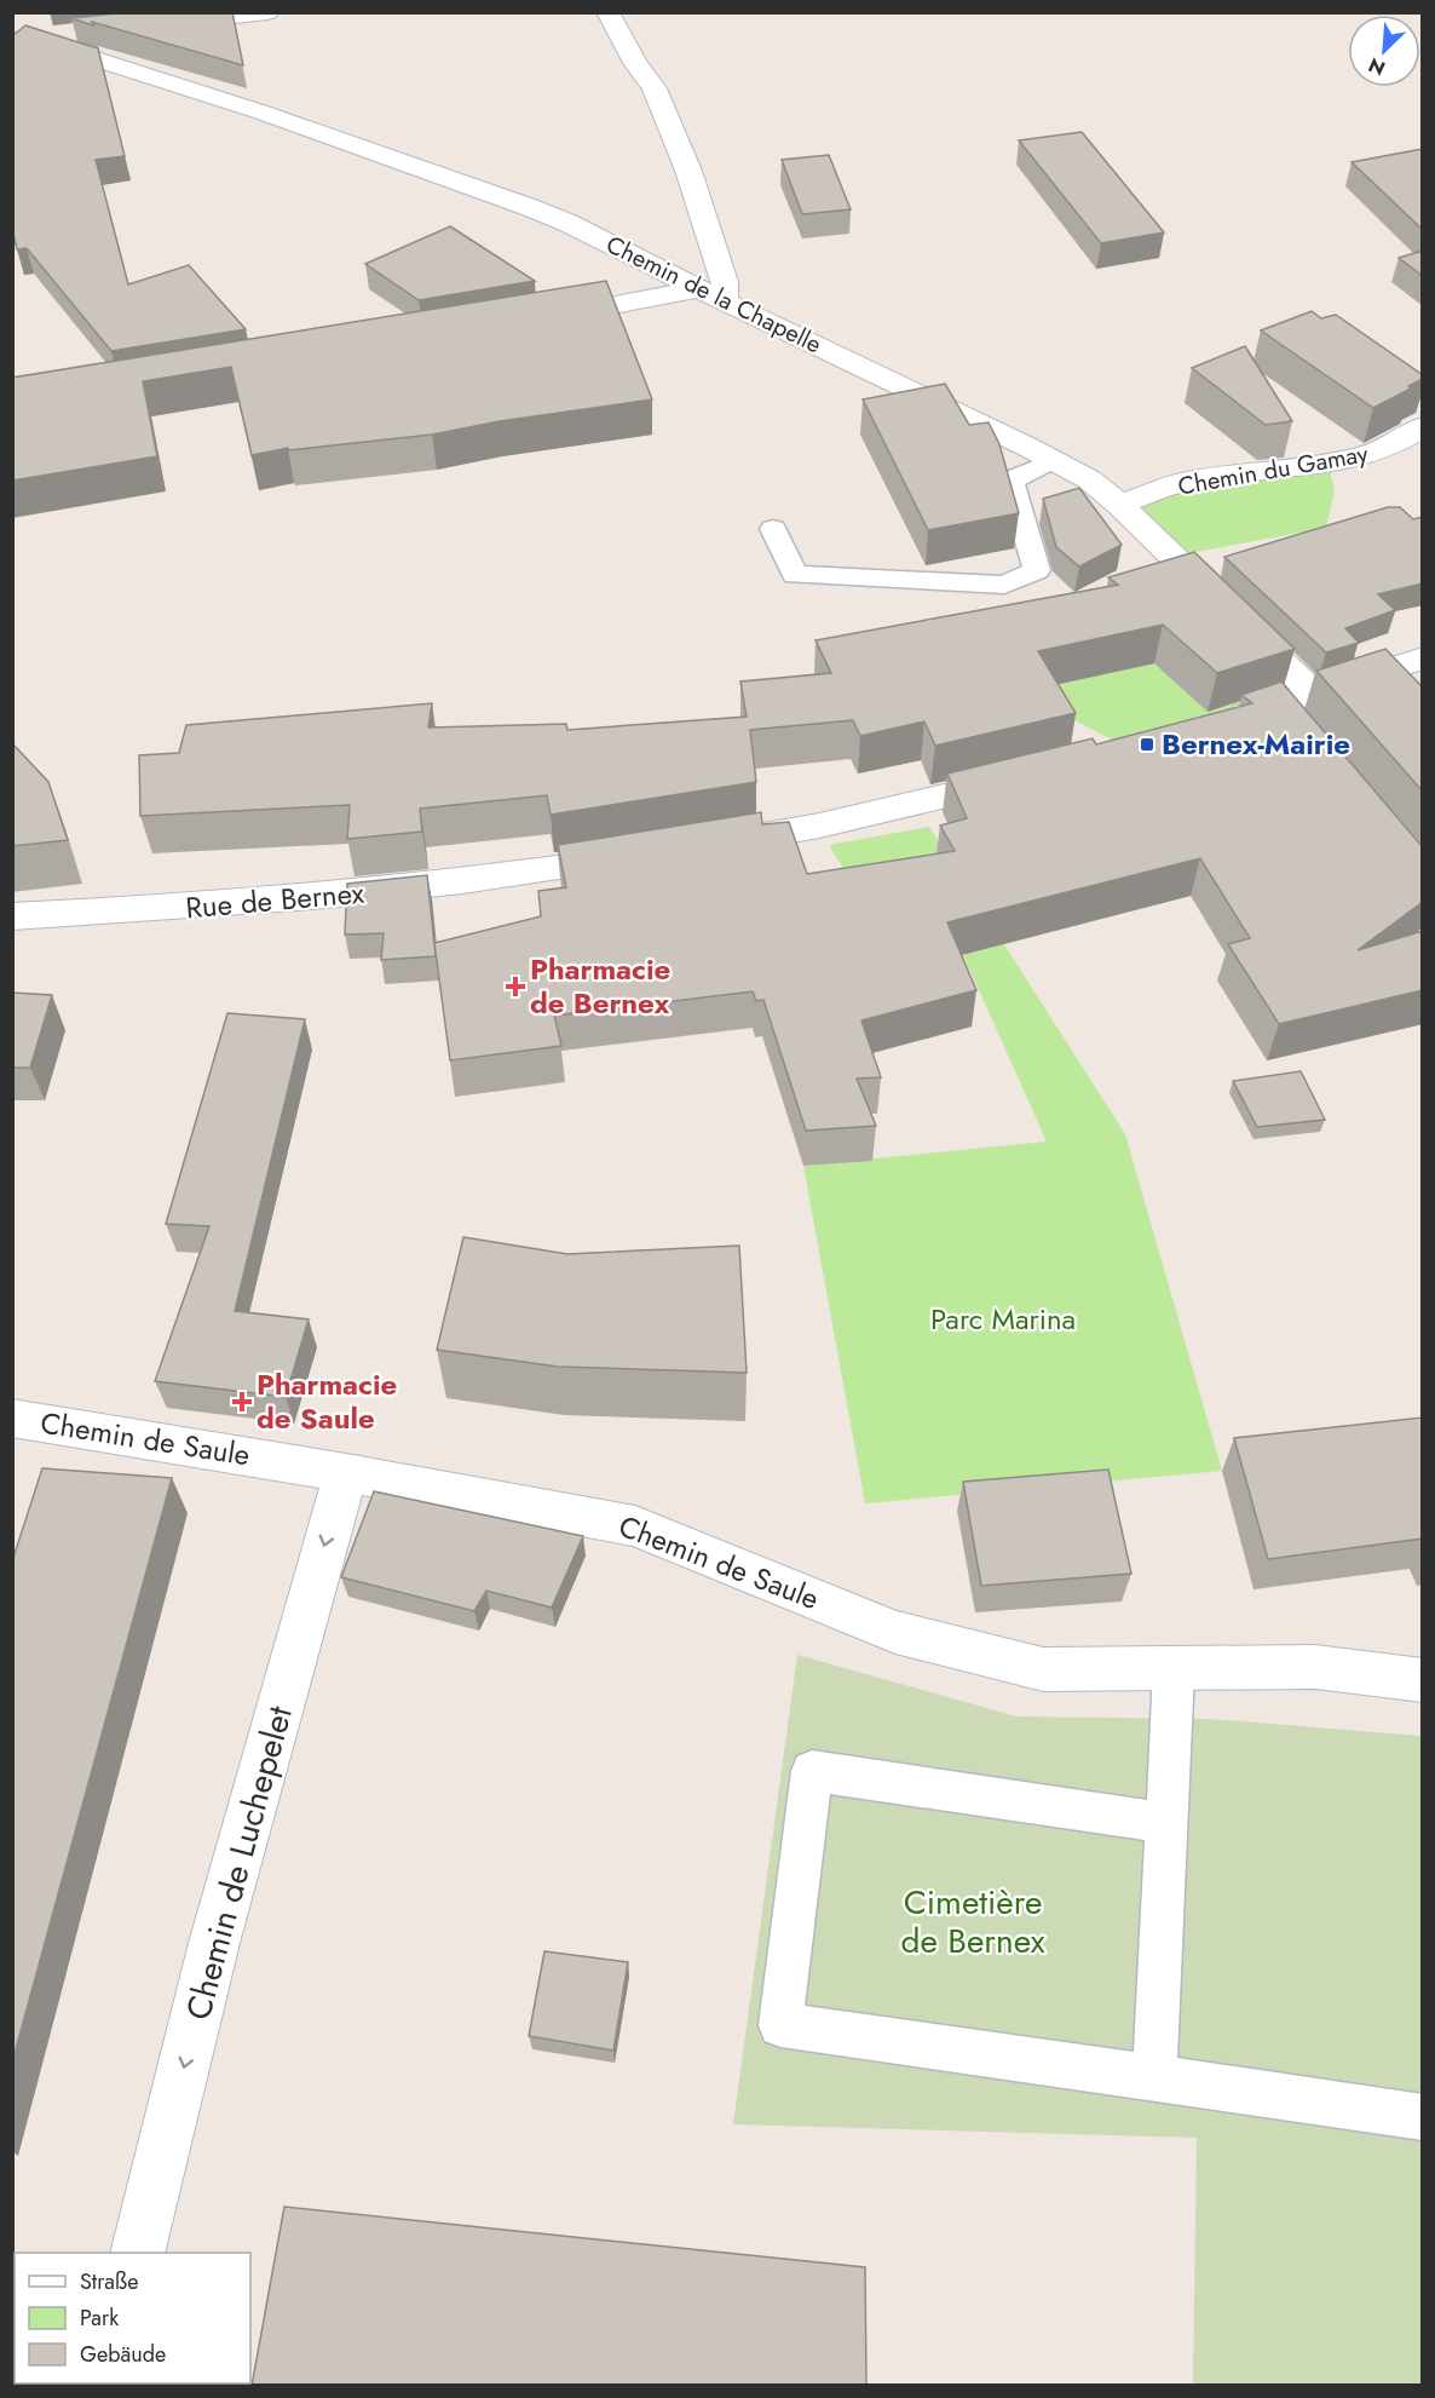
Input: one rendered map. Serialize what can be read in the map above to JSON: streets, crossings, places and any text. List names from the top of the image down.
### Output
{
  "streets": {
    "street": [
      "Chemin de la Chapelle",
      "Chemin du Gamay",
      "Rue de Bernex",
      "Chemin de Saule",
      "Chemin de Luchepelet"
    ]
  },
  "crossings": [
    ["Chemin de la Chapelle", "Chemin du Gamay"],
    ["Chemin de Saule", "Chemin de Luchepelet"]
  ],
  "one_way": ["Chemin de Luchepelet"],
  "parks": ["Parc Marina", "Cimetière de Bernex"],
  "places": {
    "transit": ["Bernex-Mairie"],
    "health": ["Pharmacie de Bernex", "Pharmacie de Saule"]
  },
  "legend": ["Straße", "Park", "Gebäude"],
  "north": "bottom left"
}
